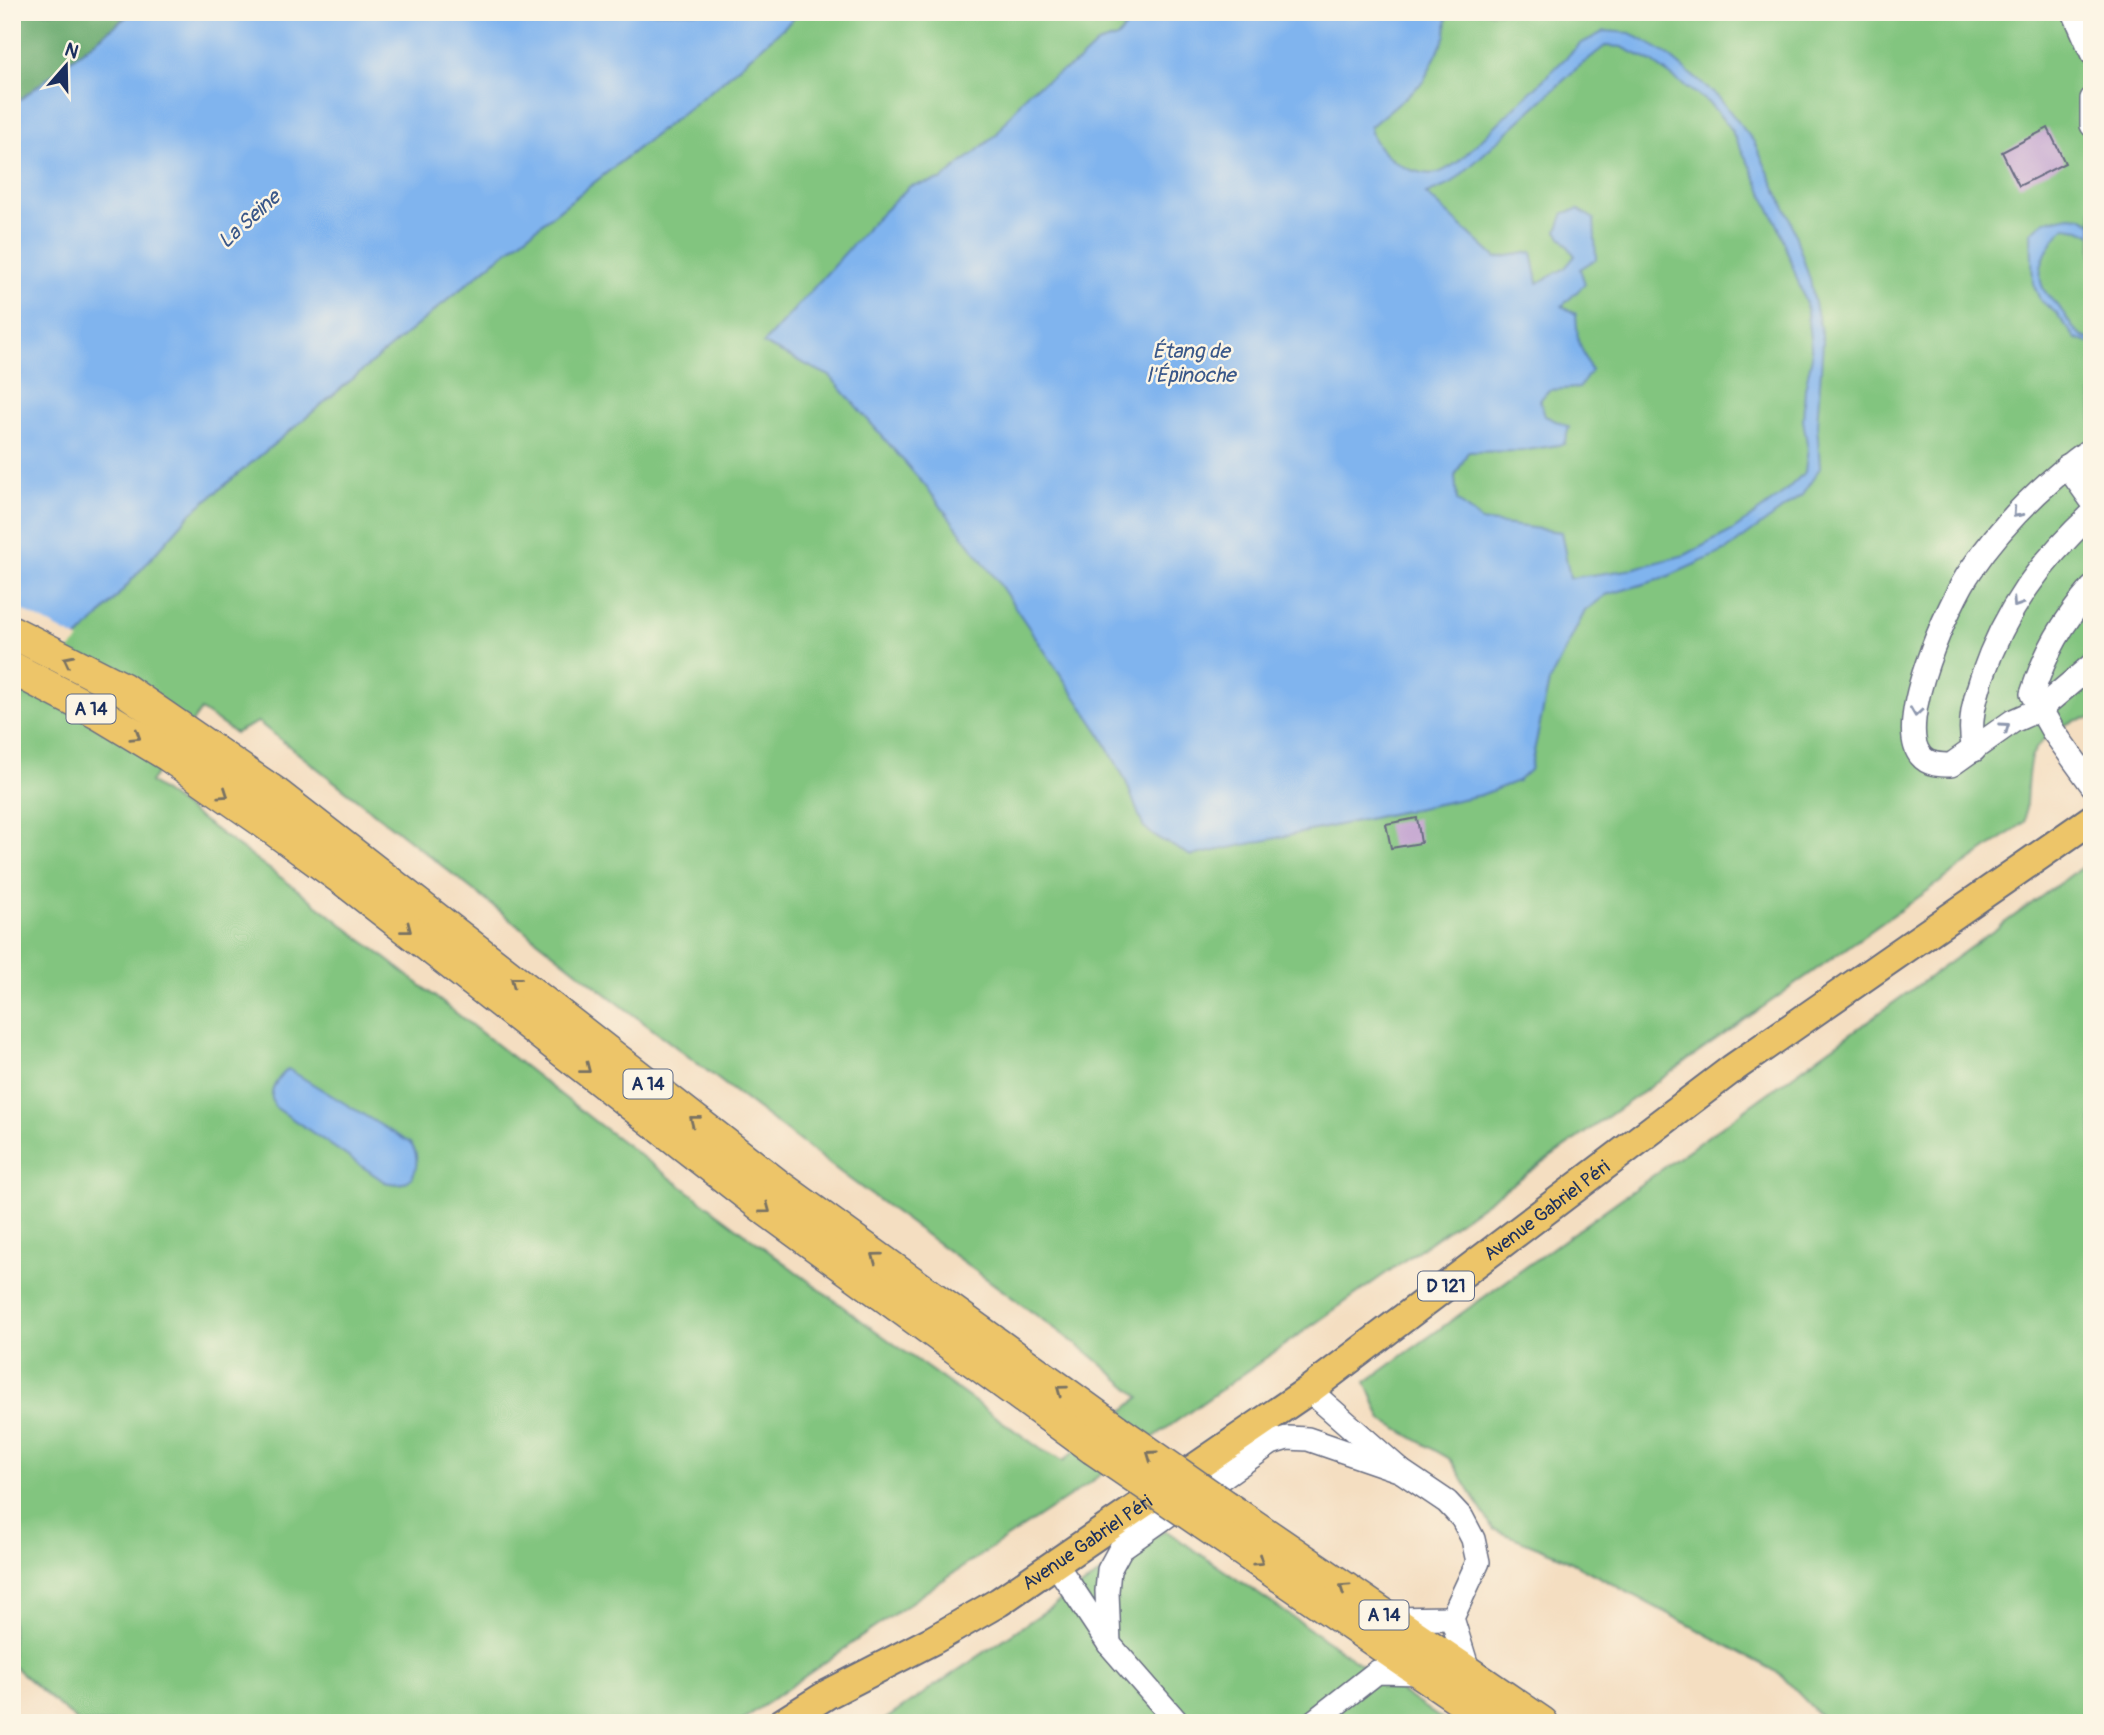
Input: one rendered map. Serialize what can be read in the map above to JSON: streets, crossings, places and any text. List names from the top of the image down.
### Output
{
  "streets": {
    "highway": ["A 14"],
    "main road": ["Avenue Gabriel Péri", "D 121"]
  },
  "water": ["La Seine", "Étang de l'Épinoche"],
  "north": "top"
}
